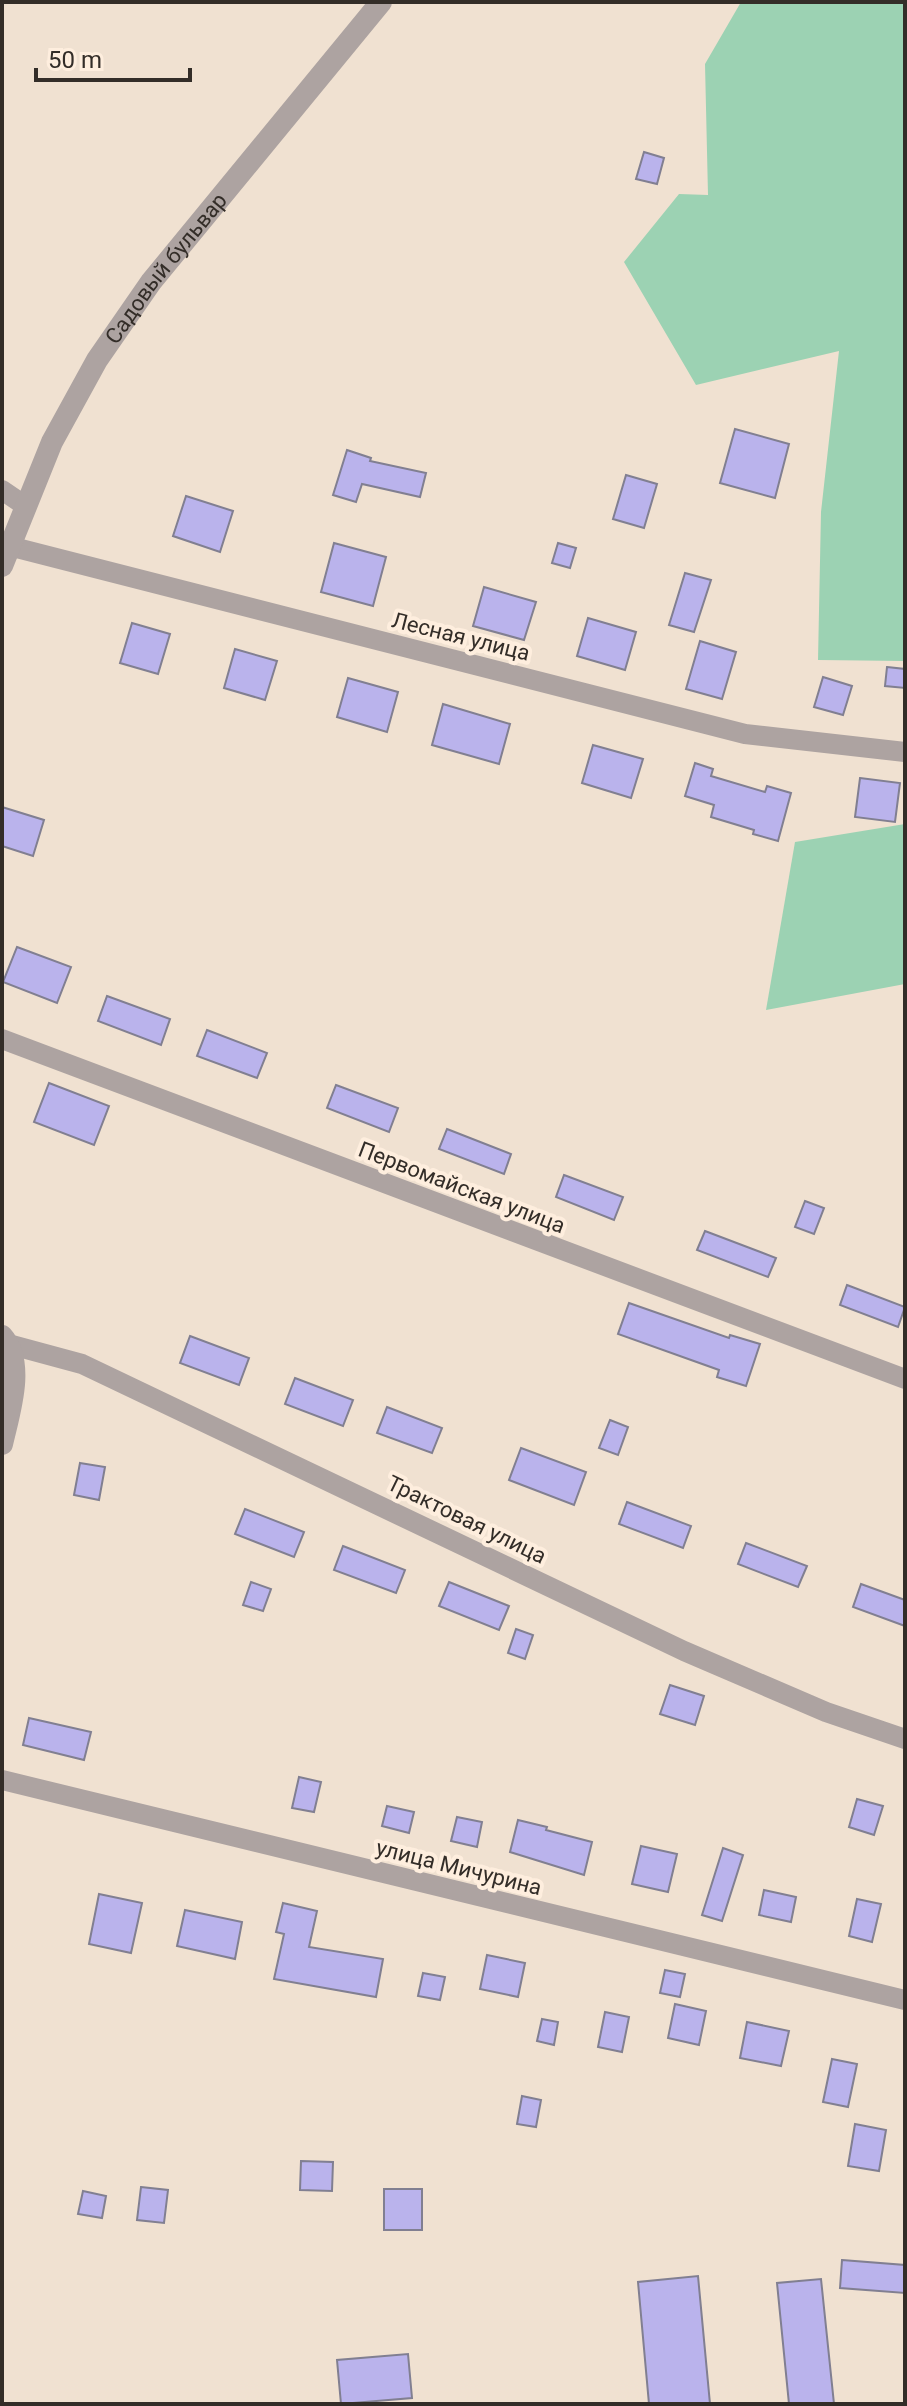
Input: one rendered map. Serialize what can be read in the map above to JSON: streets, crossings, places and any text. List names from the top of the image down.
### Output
{
  "streets": {
    "street": [
      "Садовый бульвар",
      "Лесная улица",
      "Первомайская улица",
      "Трактовая улица",
      "улица Мичурина"
    ]
  },
  "crossings": [
    ["Садовый бульвар", "Лесная улица"]
  ],
  "scale_bar": "50 m"
}
